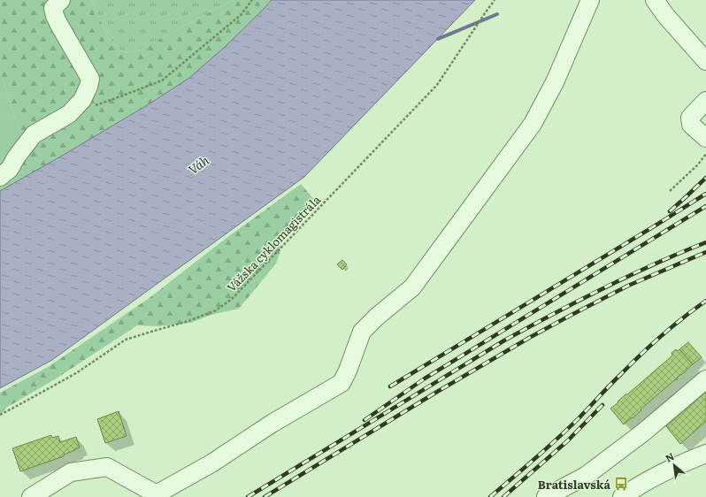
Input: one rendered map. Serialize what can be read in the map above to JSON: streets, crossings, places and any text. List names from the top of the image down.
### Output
{
  "streets": {
    "path": ["Vážska cyklomagistrála"]
  },
  "water": ["Váh"],
  "places": {
    "bus stop": ["Bratislavská"]
  },
  "north": "top left"
}
